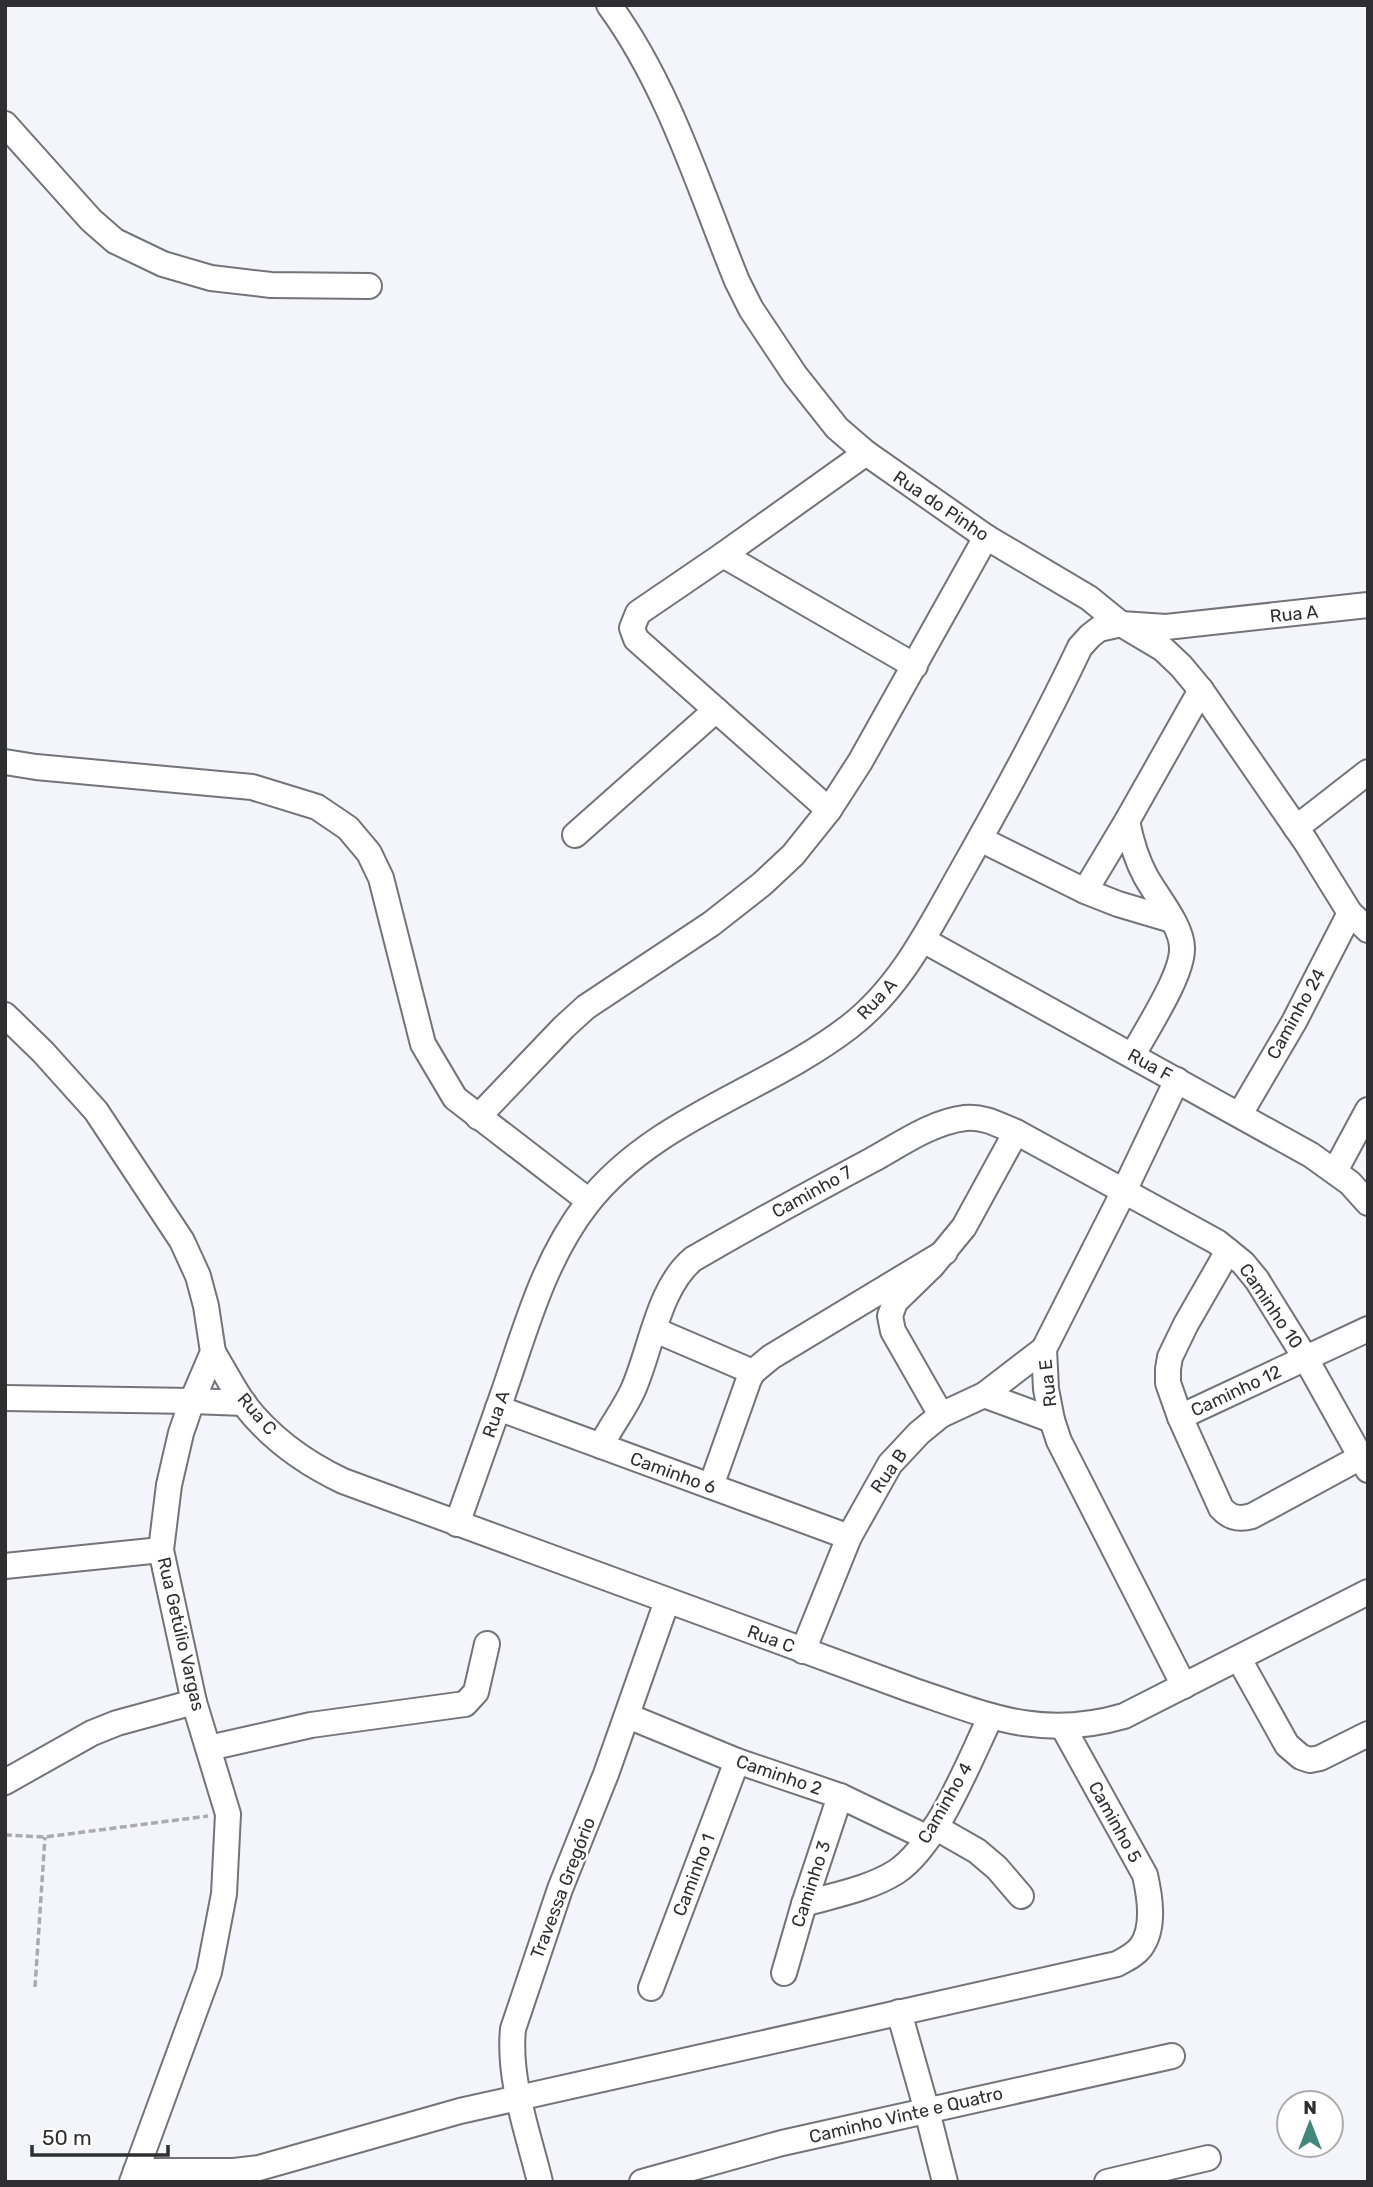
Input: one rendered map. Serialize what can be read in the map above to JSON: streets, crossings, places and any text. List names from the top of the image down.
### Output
{
  "streets": {
    "street": [
      "Rua do Pinho",
      "Rua A",
      "Caminho 24",
      "Rua F",
      "Caminho 7",
      "Caminho 10",
      "Rua E",
      "Caminho 12",
      "Rua C",
      "Rua B",
      "Caminho 6",
      "Rua Getúlio Vargas",
      "Caminho 2",
      "Caminho 4",
      "Caminho 5",
      "Caminho 1",
      "Caminho 3",
      "Travessa Gregório",
      "Caminho Vinte e Quatro"
    ]
  },
  "crossings": [
    ["Rua do Pinho", "Rua A"],
    ["Rua do Pinho", "Caminho 24"],
    ["Rua A", "Rua F"],
    ["Rua A", "Rua C"],
    ["Rua A", "Caminho 6"],
    ["Caminho 24", "Rua F"],
    ["Rua F", "Rua E"],
    ["Caminho 7", "Caminho 10"],
    ["Caminho 7", "Rua E"],
    ["Caminho 7", "Caminho 6"],
    ["Caminho 10", "Rua E"],
    ["Caminho 10", "Caminho 12"],
    ["Rua E", "Rua C"],
    ["Rua E", "Rua B"],
    ["Rua C", "Rua B"],
    ["Rua C", "Rua Getúlio Vargas"],
    ["Rua C", "Caminho 4"],
    ["Rua C", "Caminho 5"],
    ["Rua C", "Travessa Gregório"],
    ["Rua B", "Caminho 6"],
    ["Caminho 2", "Caminho 4"],
    ["Caminho 2", "Caminho 1"],
    ["Caminho 2", "Caminho 3"],
    ["Caminho 2", "Travessa Gregório"],
    ["Caminho 4", "Caminho 3"]
  ],
  "scale_bar": "50 m",
  "north": "top"
}
